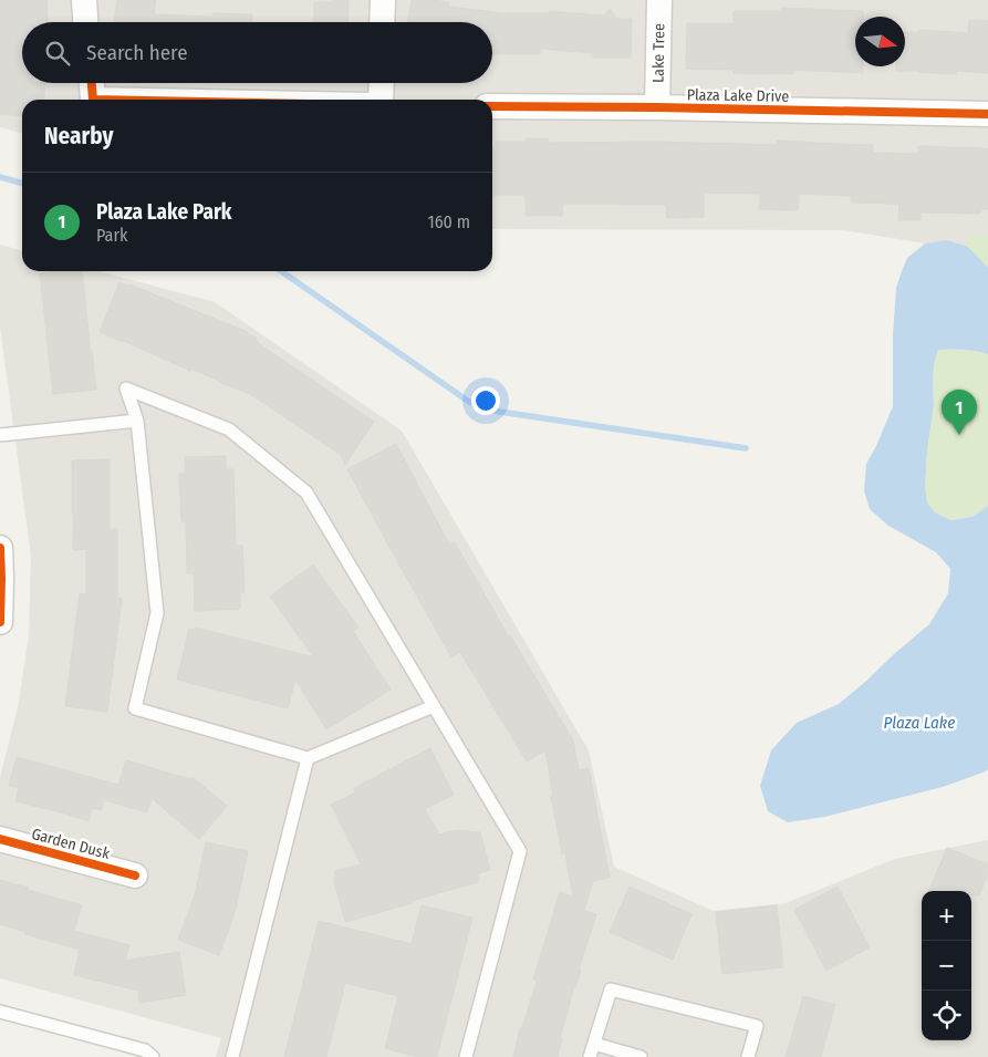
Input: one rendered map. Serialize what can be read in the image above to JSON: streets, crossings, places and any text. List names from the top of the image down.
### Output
{
  "streets": {
    "street": ["Lake Tree", "Plaza Lake Drive", "Garden Dusk"]
  },
  "crossings": [
    ["Lake Tree", "Plaza Lake Drive"]
  ],
  "water": ["Plaza Lake"],
  "north": "right",
  "page": {
    "search": "Search here",
    "heading": "Nearby",
    "list": [
      {
        "mark": "1",
        "name": "Plaza Lake Park",
        "note": "Park",
        "value": "160 m"
      }
    ],
    "pins": "1",
    "map_buttons": ["+", "−"]
  }
}
